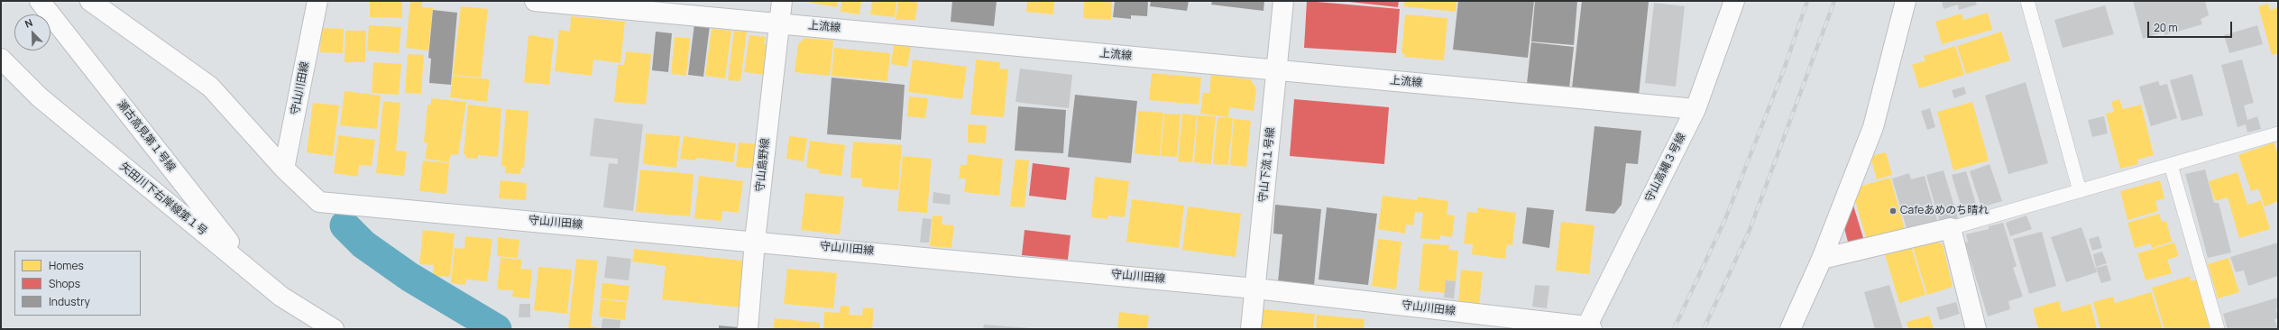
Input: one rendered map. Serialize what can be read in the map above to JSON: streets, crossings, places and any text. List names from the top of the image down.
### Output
{
  "streets": {
    "street": [
      "上流線",
      "守山川田線",
      "瀬古高見第１号線",
      "守山島野線",
      "守山下流１号線",
      "守山高縄３号線",
      "矢田川下右岸線第１号"
    ]
  },
  "crossings": [
    ["上流線", "守山島野線"],
    ["上流線", "守山下流１号線"],
    ["上流線", "守山高縄３号線"],
    ["守山川田線", "守山島野線"],
    ["守山川田線", "守山下流１号線"],
    ["守山川田線", "守山高縄３号線"],
    ["瀬古高見第１号線", "矢田川下右岸線第１号"]
  ],
  "places": ["Cafeあめのち晴れ"],
  "legend": ["Homes", "Shops", "Industry"],
  "scale_bar": "20 m",
  "north": "top left"
}
